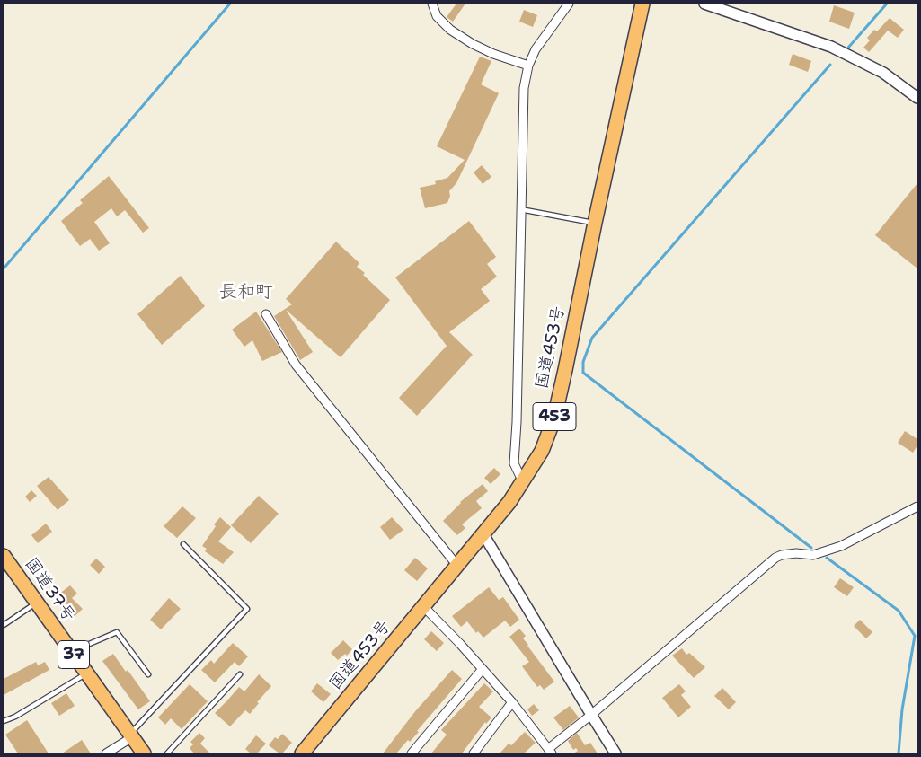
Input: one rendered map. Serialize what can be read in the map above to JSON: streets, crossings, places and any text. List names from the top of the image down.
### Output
{
  "streets": {
    "highway": [
      "国道453号",
      "453",
      "国道37号",
      "37"
    ]
  },
  "districts": ["長和町"]
}
